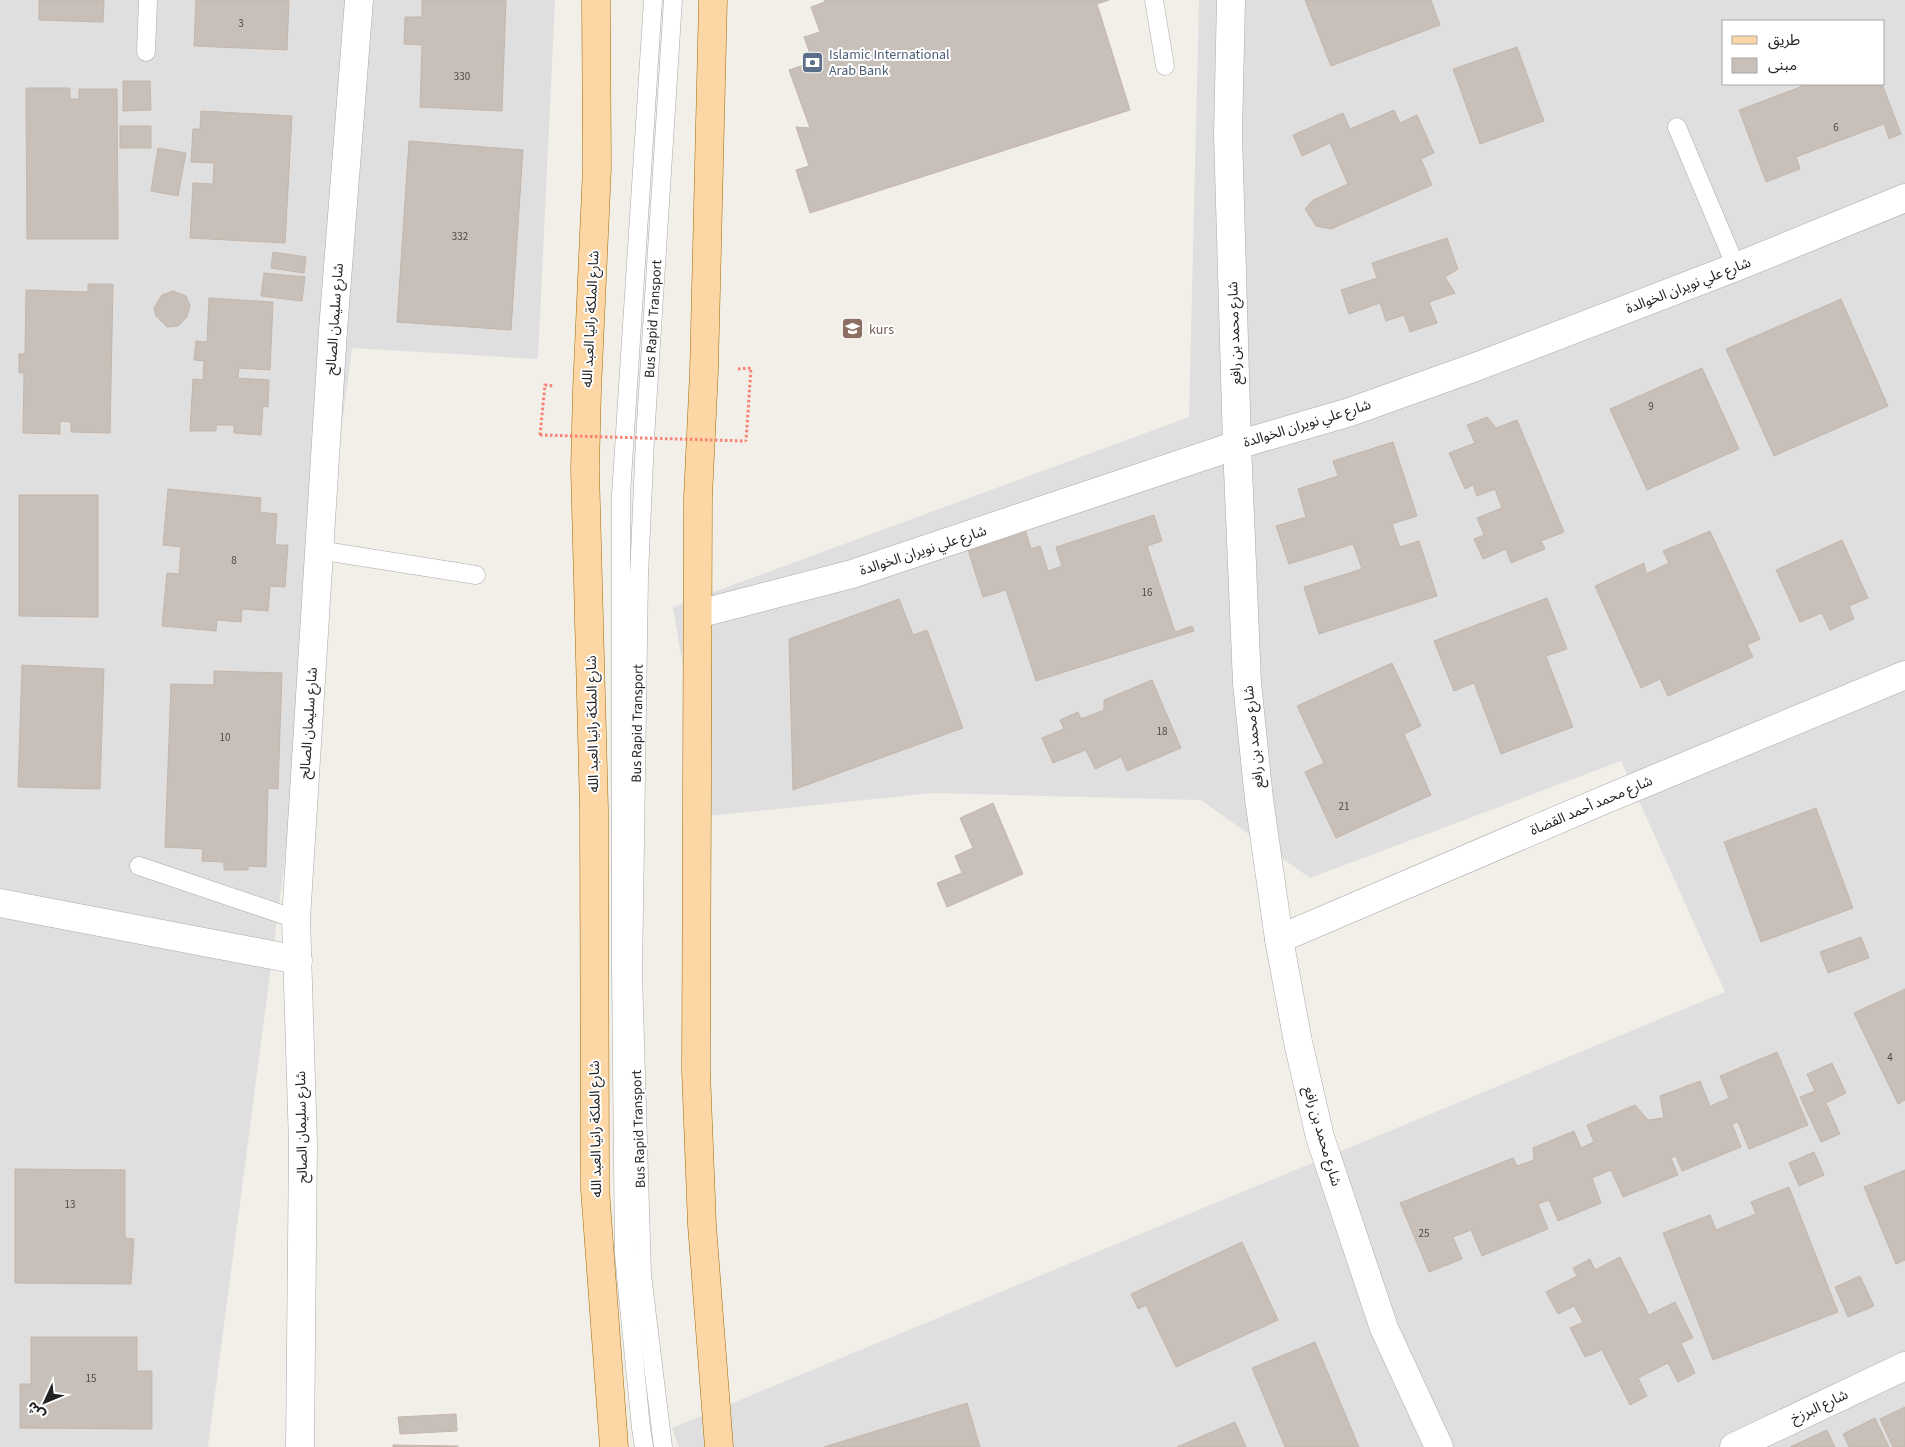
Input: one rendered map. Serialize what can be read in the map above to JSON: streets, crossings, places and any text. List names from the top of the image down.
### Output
{
  "streets": {
    "main road": ["شارع الملكة رانيا العبد الله"],
    "street": [
      "شارع علي نويران الخوالدة",
      "شارع سليمان الصالح",
      "شارع محمد بن رافع",
      "شارع محمد أحمد القضاة",
      "شارع البرزخ"
    ],
    "lane": ["Bus Rapid Transport"]
  },
  "crossings": [
    ["شارع علي نويران الخوالدة", "شارع محمد بن رافع"],
    ["شارع محمد بن رافع", "شارع محمد أحمد القضاة"]
  ],
  "places": {
    "bank": ["Islamic International Arab Bank"],
    "school or university": ["kurs"]
  },
  "house_numbers": [
    "3",
    "330",
    "6",
    "332",
    "9",
    "8",
    "16",
    "18",
    "10",
    "21",
    "4",
    "13",
    "25",
    "15"
  ],
  "legend": ["طريق", "مبنى"],
  "north": "bottom left"
}
